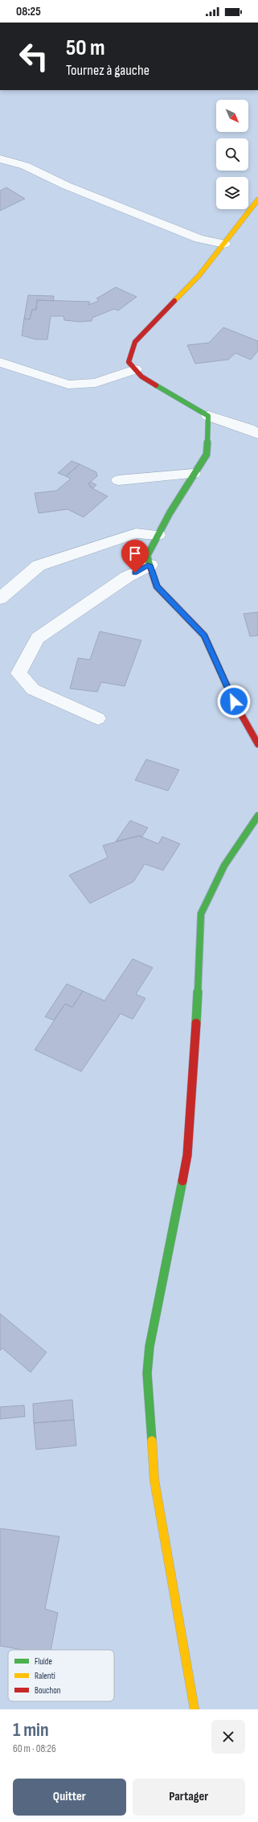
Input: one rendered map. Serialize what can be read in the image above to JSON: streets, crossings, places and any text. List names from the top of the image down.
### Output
{
  "legend": ["Fluide", "Ralenti", "Bouchon"],
  "north": "bottom right",
  "page": {
    "status": "08:25",
    "turn": ["50 m", "Tournez à gauche"],
    "heading": ["1 min", "60 m · 08:26"],
    "buttons": ["Quitter", "Partager"]
  }
}
